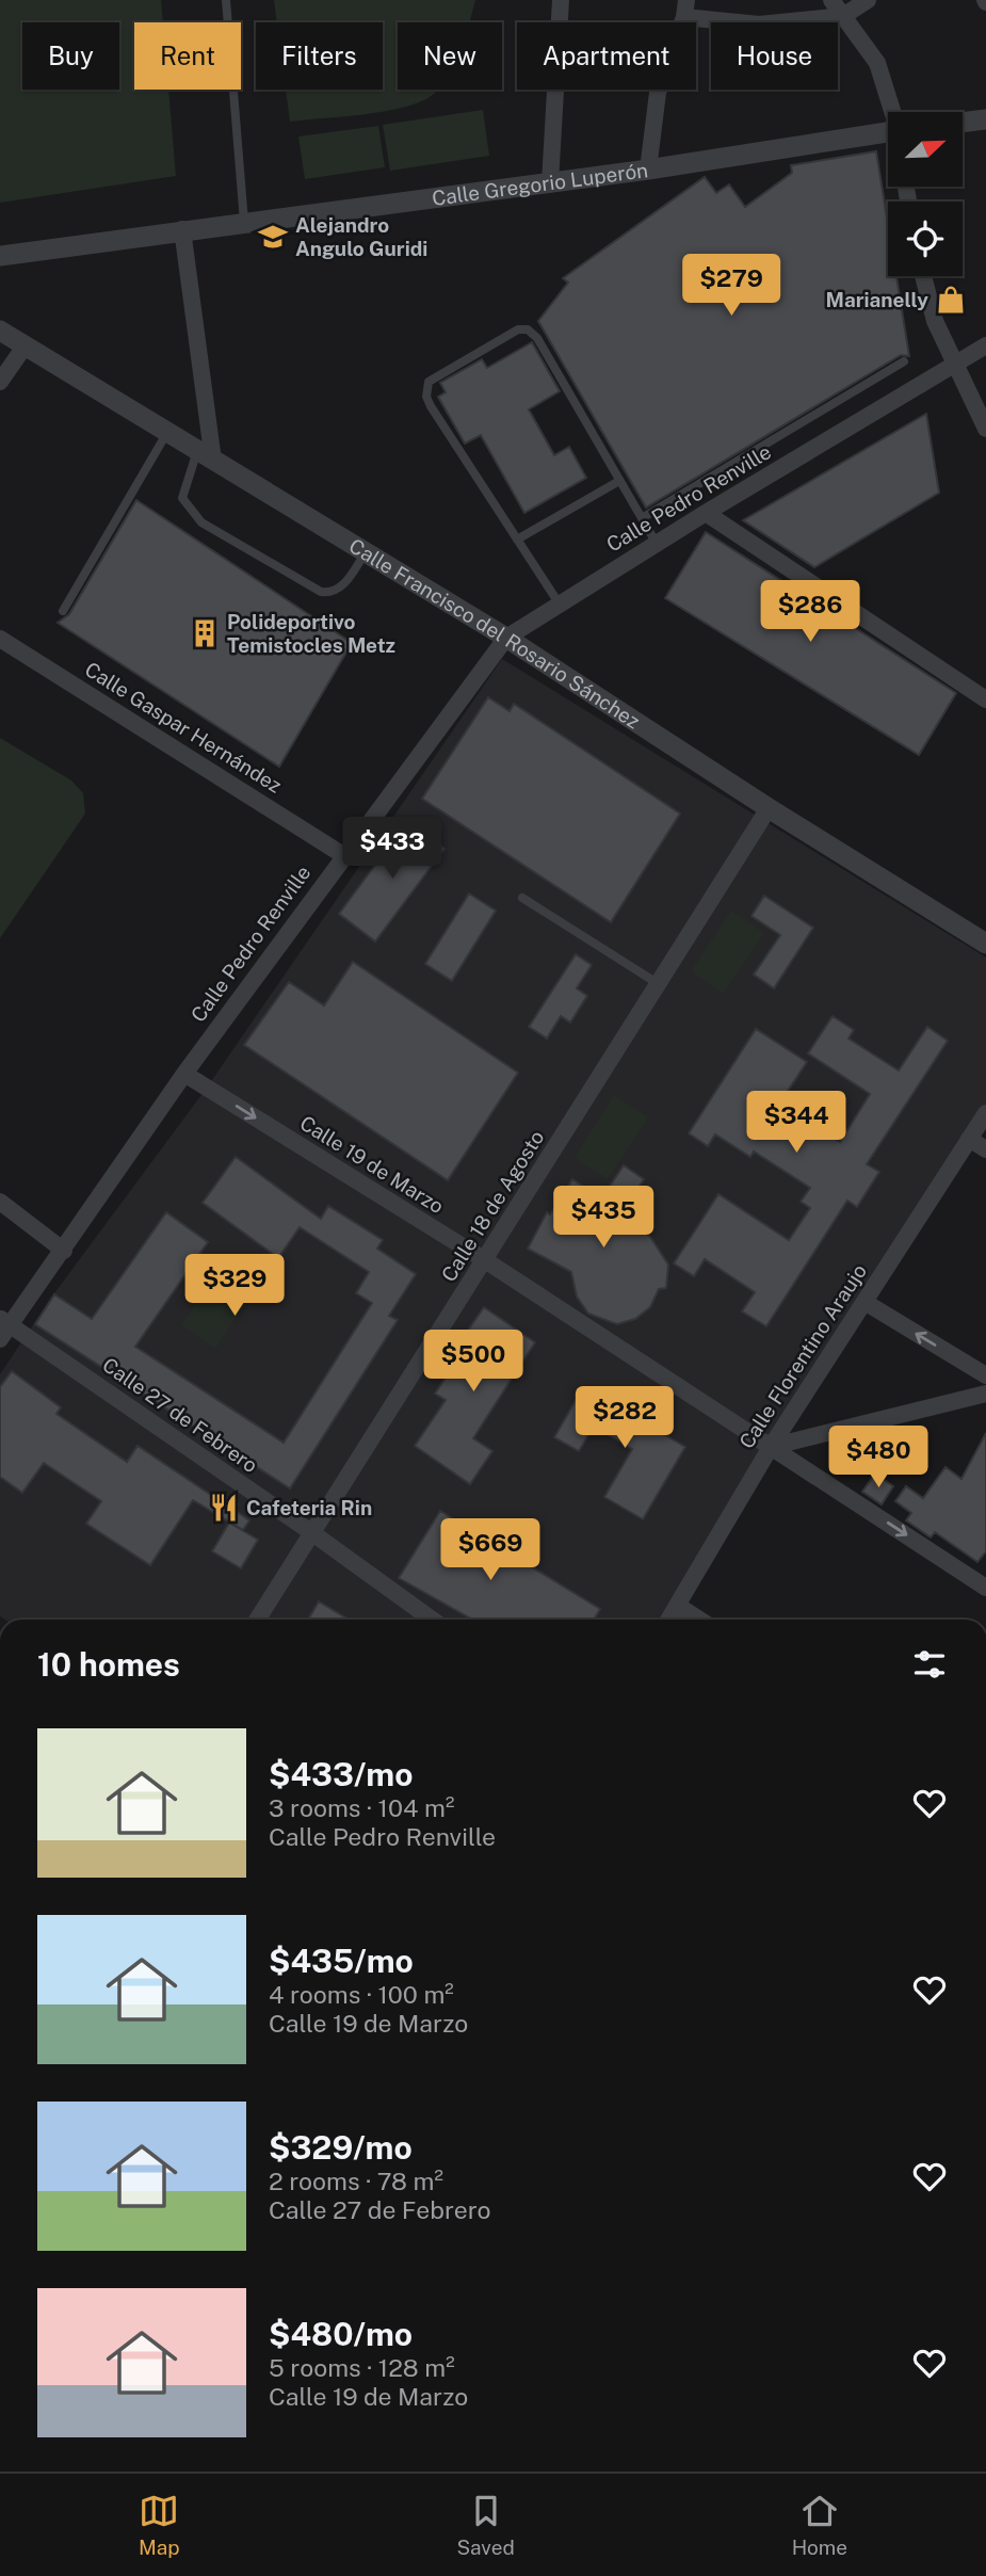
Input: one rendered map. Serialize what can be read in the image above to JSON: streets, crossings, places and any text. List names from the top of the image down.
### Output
{
  "streets": {
    "street": [
      "Calle Gregorio Luperón",
      "Calle Pedro Renville",
      "Calle Francisco del Rosario Sánchez",
      "Calle Gaspar Hernández",
      "Calle 19 de Marzo",
      "Calle 18 de Agosto",
      "Calle Florentino Araujo",
      "Calle 27 de Febrero"
    ]
  },
  "crossings": [
    ["Calle Pedro Renville", "Calle Francisco del Rosario Sánchez"],
    ["Calle Pedro Renville", "Calle Gaspar Hernández"],
    ["Calle Pedro Renville", "Calle 19 de Marzo"],
    ["Calle Pedro Renville", "Calle 27 de Febrero"],
    ["Calle Francisco del Rosario Sánchez", "Calle 18 de Agosto"],
    ["Calle 19 de Marzo", "Calle 18 de Agosto"],
    ["Calle 19 de Marzo", "Calle Florentino Araujo"],
    ["Calle 18 de Agosto", "Calle 27 de Febrero"]
  ],
  "one_way": ["Calle 19 de Marzo"],
  "places": {
    "school or university": ["Alejandro Angulo Guridi"],
    "shop": ["Marianelly"],
    "building": ["Polideportivo Temistocles Metz"],
    "restaurant": ["Cafeteria Rin"]
  },
  "north": "top right",
  "page": {
    "chip": [
      "Buy",
      "Rent",
      "Filters",
      "New",
      "Apartment",
      "House"
    ],
    "price": [
      "$279",
      "$286",
      "$433",
      "$344",
      "$435",
      "$329",
      "$500",
      "$282",
      "$480",
      "$669"
    ],
    "heading": "10 homes",
    "list": [
      {
        "name": "$433/mo",
        "note": "3 rooms · 104 m² · Calle Pedro Renville"
      },
      {
        "name": "$435/mo",
        "note": "4 rooms · 100 m² · Calle 19 de Marzo"
      },
      {
        "name": "$329/mo",
        "note": "2 rooms · 78 m² · Calle 27 de Febrero"
      },
      {
        "name": "$480/mo",
        "note": "5 rooms · 128 m² · Calle 19 de Marzo"
      }
    ],
    "tabs": ["Map", "Saved", "Home"]
  }
}
